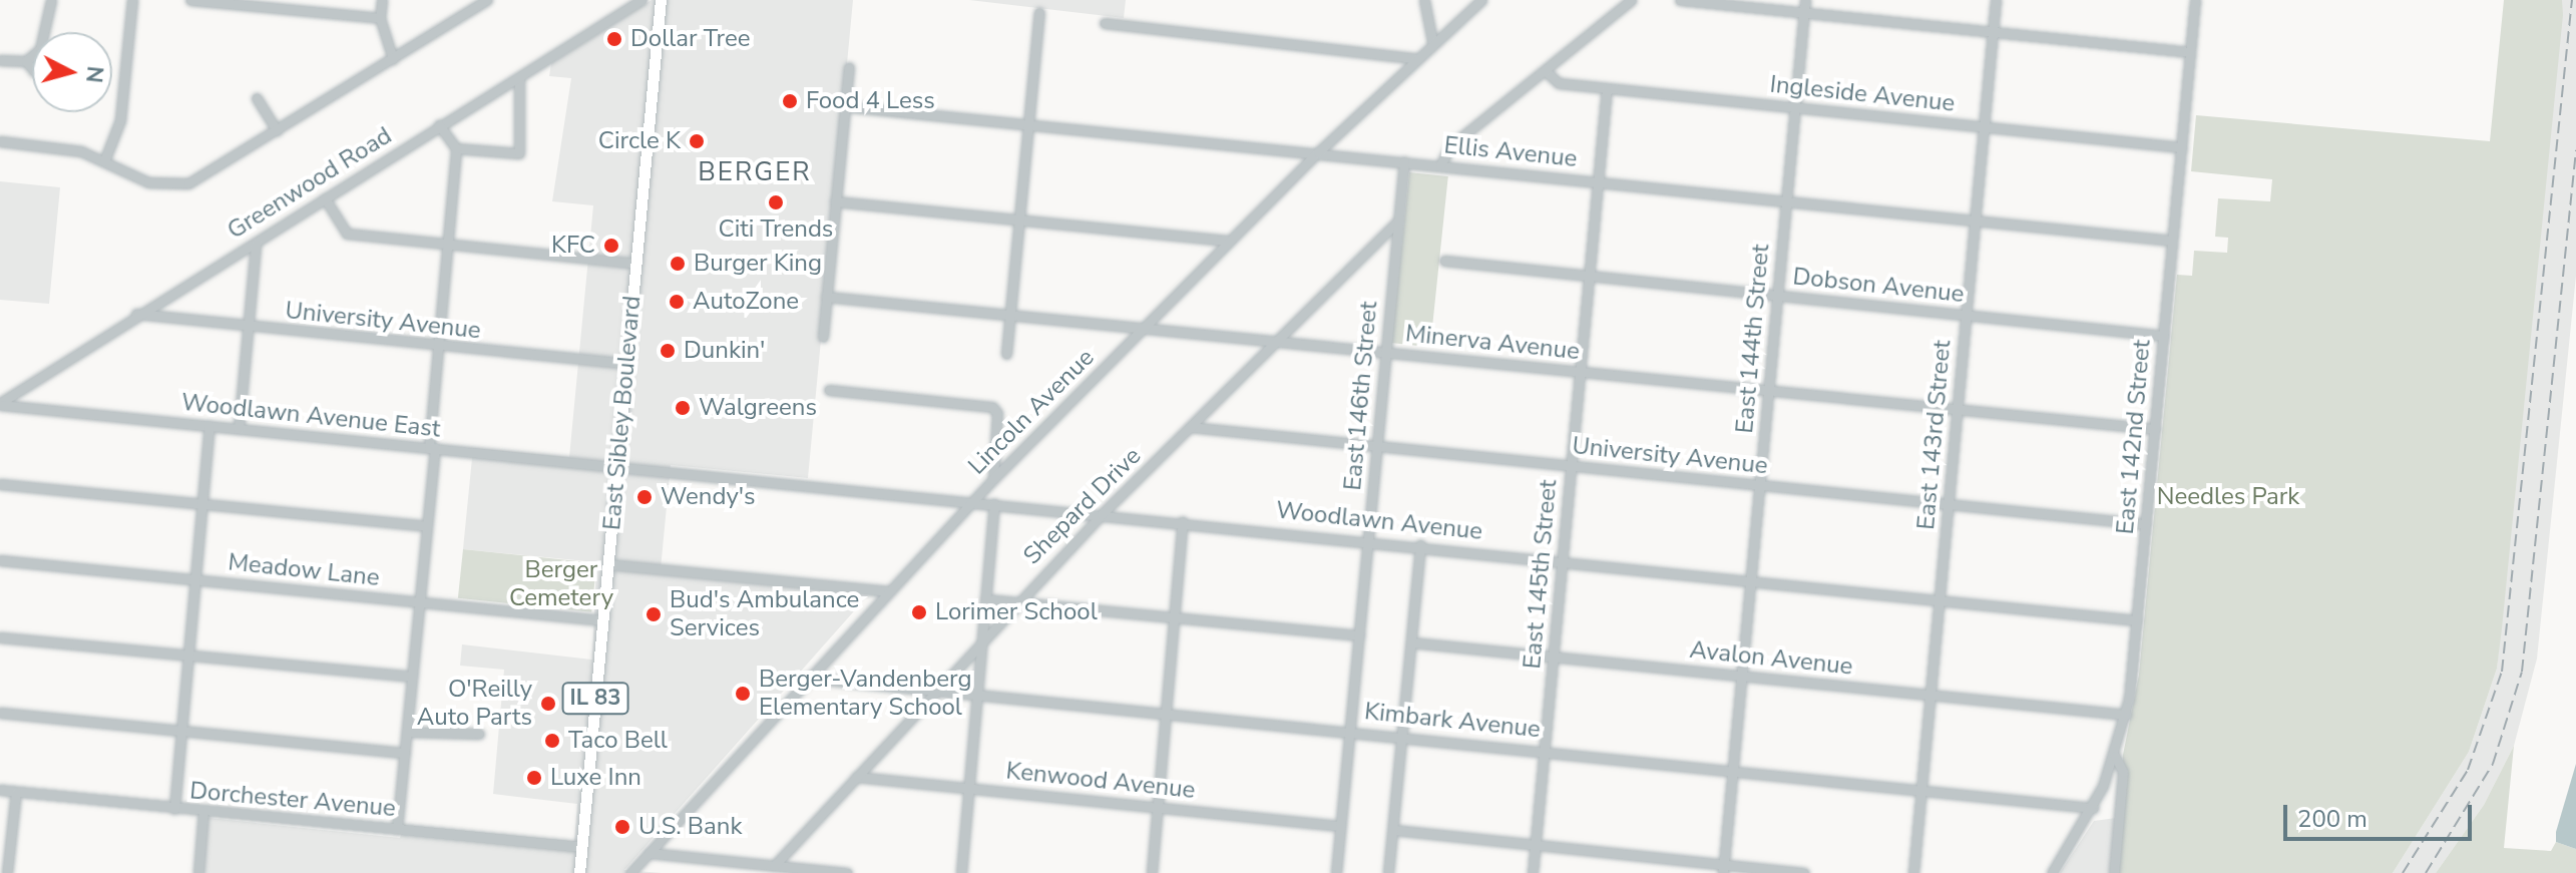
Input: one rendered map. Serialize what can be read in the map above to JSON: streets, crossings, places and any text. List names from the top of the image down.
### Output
{
  "streets": {
    "main road": ["East Sibley Boulevard", "IL 83"],
    "street": [
      "Ingleside Avenue",
      "Ellis Avenue",
      "Greenwood Road",
      "Dobson Avenue",
      "University Avenue",
      "East 144th Street",
      "Minerva Avenue",
      "East 146th Street",
      "Lincoln Avenue",
      "Woodlawn Avenue East",
      "East 143rd Street",
      "East 142nd Street",
      "Shepard Drive",
      "Woodlawn Avenue",
      "Meadow Lane",
      "East 145th Street",
      "Avalon Avenue",
      "Kimbark Avenue",
      "Kenwood Avenue",
      "Dorchester Avenue"
    ]
  },
  "crossings": [
    ["Ingleside Avenue", "East 144th Street"],
    ["Ingleside Avenue", "East 143rd Street"],
    ["Ingleside Avenue", "East 142nd Street"],
    ["Ingleside Avenue", "East 145th Street"],
    ["Ellis Avenue", "East 144th Street"],
    ["Ellis Avenue", "East 146th Street"],
    ["Ellis Avenue", "Lincoln Avenue"],
    ["Ellis Avenue", "East 143rd Street"],
    ["Ellis Avenue", "East 142nd Street"],
    ["Ellis Avenue", "East 145th Street"],
    ["Greenwood Road", "University Avenue"],
    ["Greenwood Road", "Woodlawn Avenue East"],
    ["Dobson Avenue", "East 144th Street"],
    ["Dobson Avenue", "East 143rd Street"],
    ["Dobson Avenue", "East 142nd Street"],
    ["Dobson Avenue", "East 145th Street"],
    ["University Avenue", "East 144th Street"],
    ["University Avenue", "East 146th Street"],
    ["University Avenue", "East Sibley Boulevard"],
    ["University Avenue", "East 143rd Street"],
    ["University Avenue", "East 142nd Street"],
    ["University Avenue", "Shepard Drive"],
    ["University Avenue", "East 145th Street"],
    ["East 144th Street", "Minerva Avenue"],
    ["East 144th Street", "Woodlawn Avenue"],
    ["East 144th Street", "Avalon Avenue"],
    ["East 144th Street", "Kimbark Avenue"],
    ["Minerva Avenue", "East 146th Street"],
    ["Minerva Avenue", "Lincoln Avenue"],
    ["Minerva Avenue", "East 143rd Street"],
    ["Minerva Avenue", "East 142nd Street"],
    ["Minerva Avenue", "Shepard Drive"],
    ["Minerva Avenue", "East 145th Street"],
    ["East 146th Street", "Shepard Drive"],
    ["East 146th Street", "Woodlawn Avenue"],
    ["East 146th Street", "Kimbark Avenue"],
    ["East 146th Street", "Kenwood Avenue"],
    ["Lincoln Avenue", "Woodlawn Avenue"],
    ["Lincoln Avenue", "Kimbark Avenue"],
    ["East Sibley Boulevard", "Woodlawn Avenue East"],
    ["East Sibley Boulevard", "Woodlawn Avenue"],
    ["East Sibley Boulevard", "Meadow Lane"],
    ["East Sibley Boulevard", "Dorchester Avenue"],
    ["Woodlawn Avenue East", "Woodlawn Avenue"],
    ["East 143rd Street", "Woodlawn Avenue"],
    ["East 143rd Street", "Avalon Avenue"],
    ["East 143rd Street", "Kimbark Avenue"],
    ["East 142nd Street", "Woodlawn Avenue"],
    ["East 142nd Street", "Avalon Avenue"],
    ["Shepard Drive", "Woodlawn Avenue"],
    ["Shepard Drive", "Kimbark Avenue"],
    ["Shepard Drive", "Kenwood Avenue"],
    ["Woodlawn Avenue", "East 145th Street"],
    ["East 145th Street", "Avalon Avenue"],
    ["East 145th Street", "Kimbark Avenue"]
  ],
  "districts": ["BERGER"],
  "parks": ["Needles Park", "Berger Cemetery"],
  "places": [
    "Dollar Tree",
    "Food 4 Less",
    "Circle K",
    "Citi Trends",
    "KFC",
    "Burger King",
    "AutoZone",
    "Dunkin'",
    "Walgreens",
    "Wendy's",
    "Lorimer School",
    "Bud's Ambulance Services",
    "Berger-Vandenberg Elementary School",
    "O'Reilly Auto Parts",
    "Taco Bell",
    "Luxe Inn",
    "U.S. Bank"
  ],
  "scale_bar": "200 m",
  "north": "right"
}
